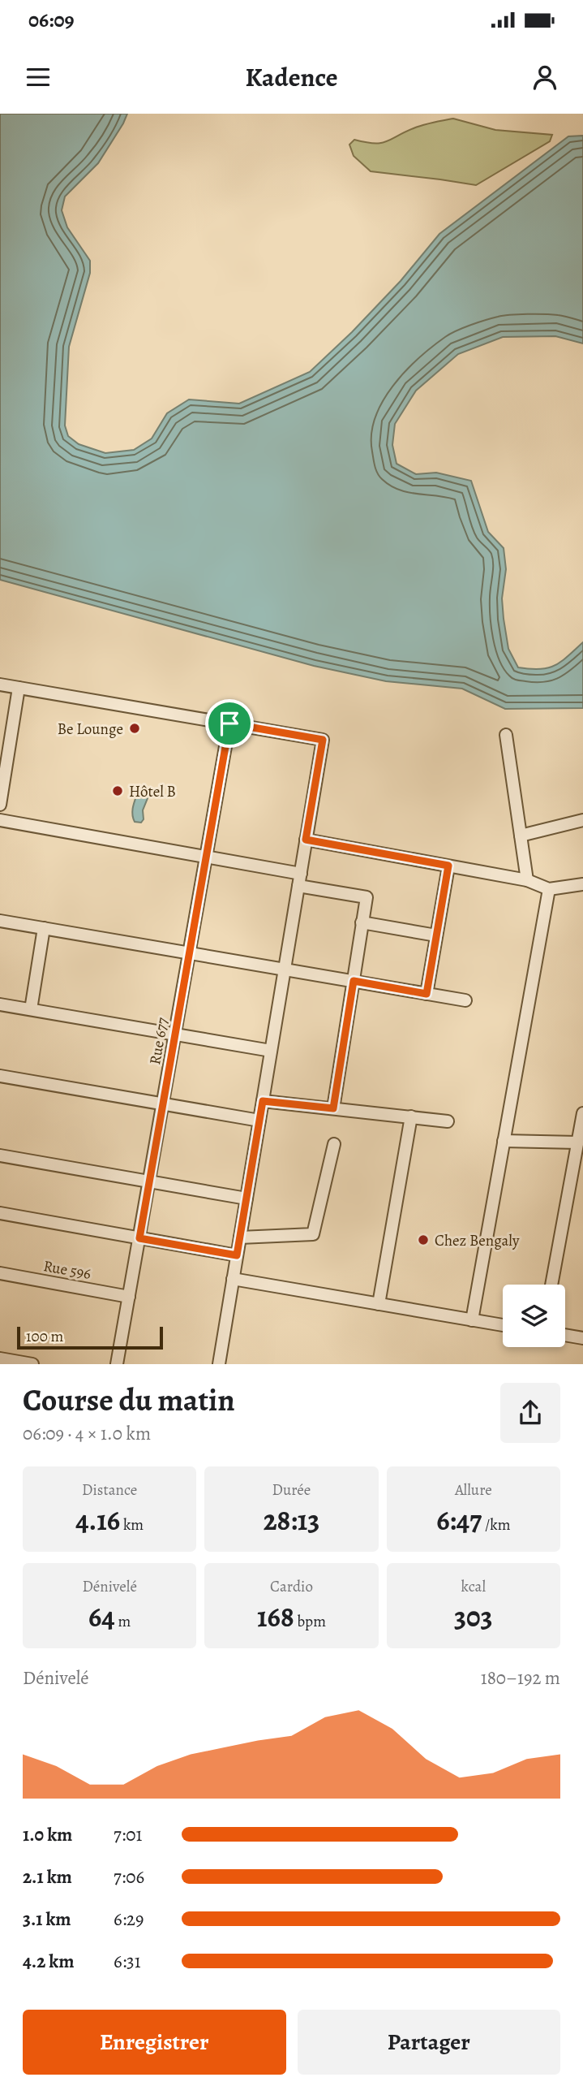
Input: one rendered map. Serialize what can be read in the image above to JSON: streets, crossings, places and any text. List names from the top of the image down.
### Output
{
  "streets": {
    "street": ["Rue 677", "Rue 596"]
  },
  "crossings": [
    ["Rue 677", "Rue 596"]
  ],
  "places": ["Be Lounge", "Hôtel B", "Chez Bengaly"],
  "scale_bar": "100 m",
  "page": {
    "status": "06:09",
    "header": "Kadence",
    "scale": "100 m",
    "heading": ["Course du matin", "06:09 · 4 × 1.0 km"],
    "stats": [
      ["Distance", "4.16 km"],
      ["Durée", "28:13"],
      ["Allure", "6:47 /km"],
      ["Dénivelé", "64 m"],
      ["Cardio", "168 bpm"],
      ["kcal", "303"]
    ],
    "chart": ["Dénivelé", "180–192 m"],
    "list": [
      {
        "name": "1.0 km",
        "note": "7:01"
      },
      {
        "name": "2.1 km",
        "note": "7:06"
      },
      {
        "name": "3.1 km",
        "note": "6:29"
      },
      {
        "name": "4.2 km",
        "note": "6:31"
      }
    ],
    "buttons": ["Enregistrer", "Partager"]
  }
}
